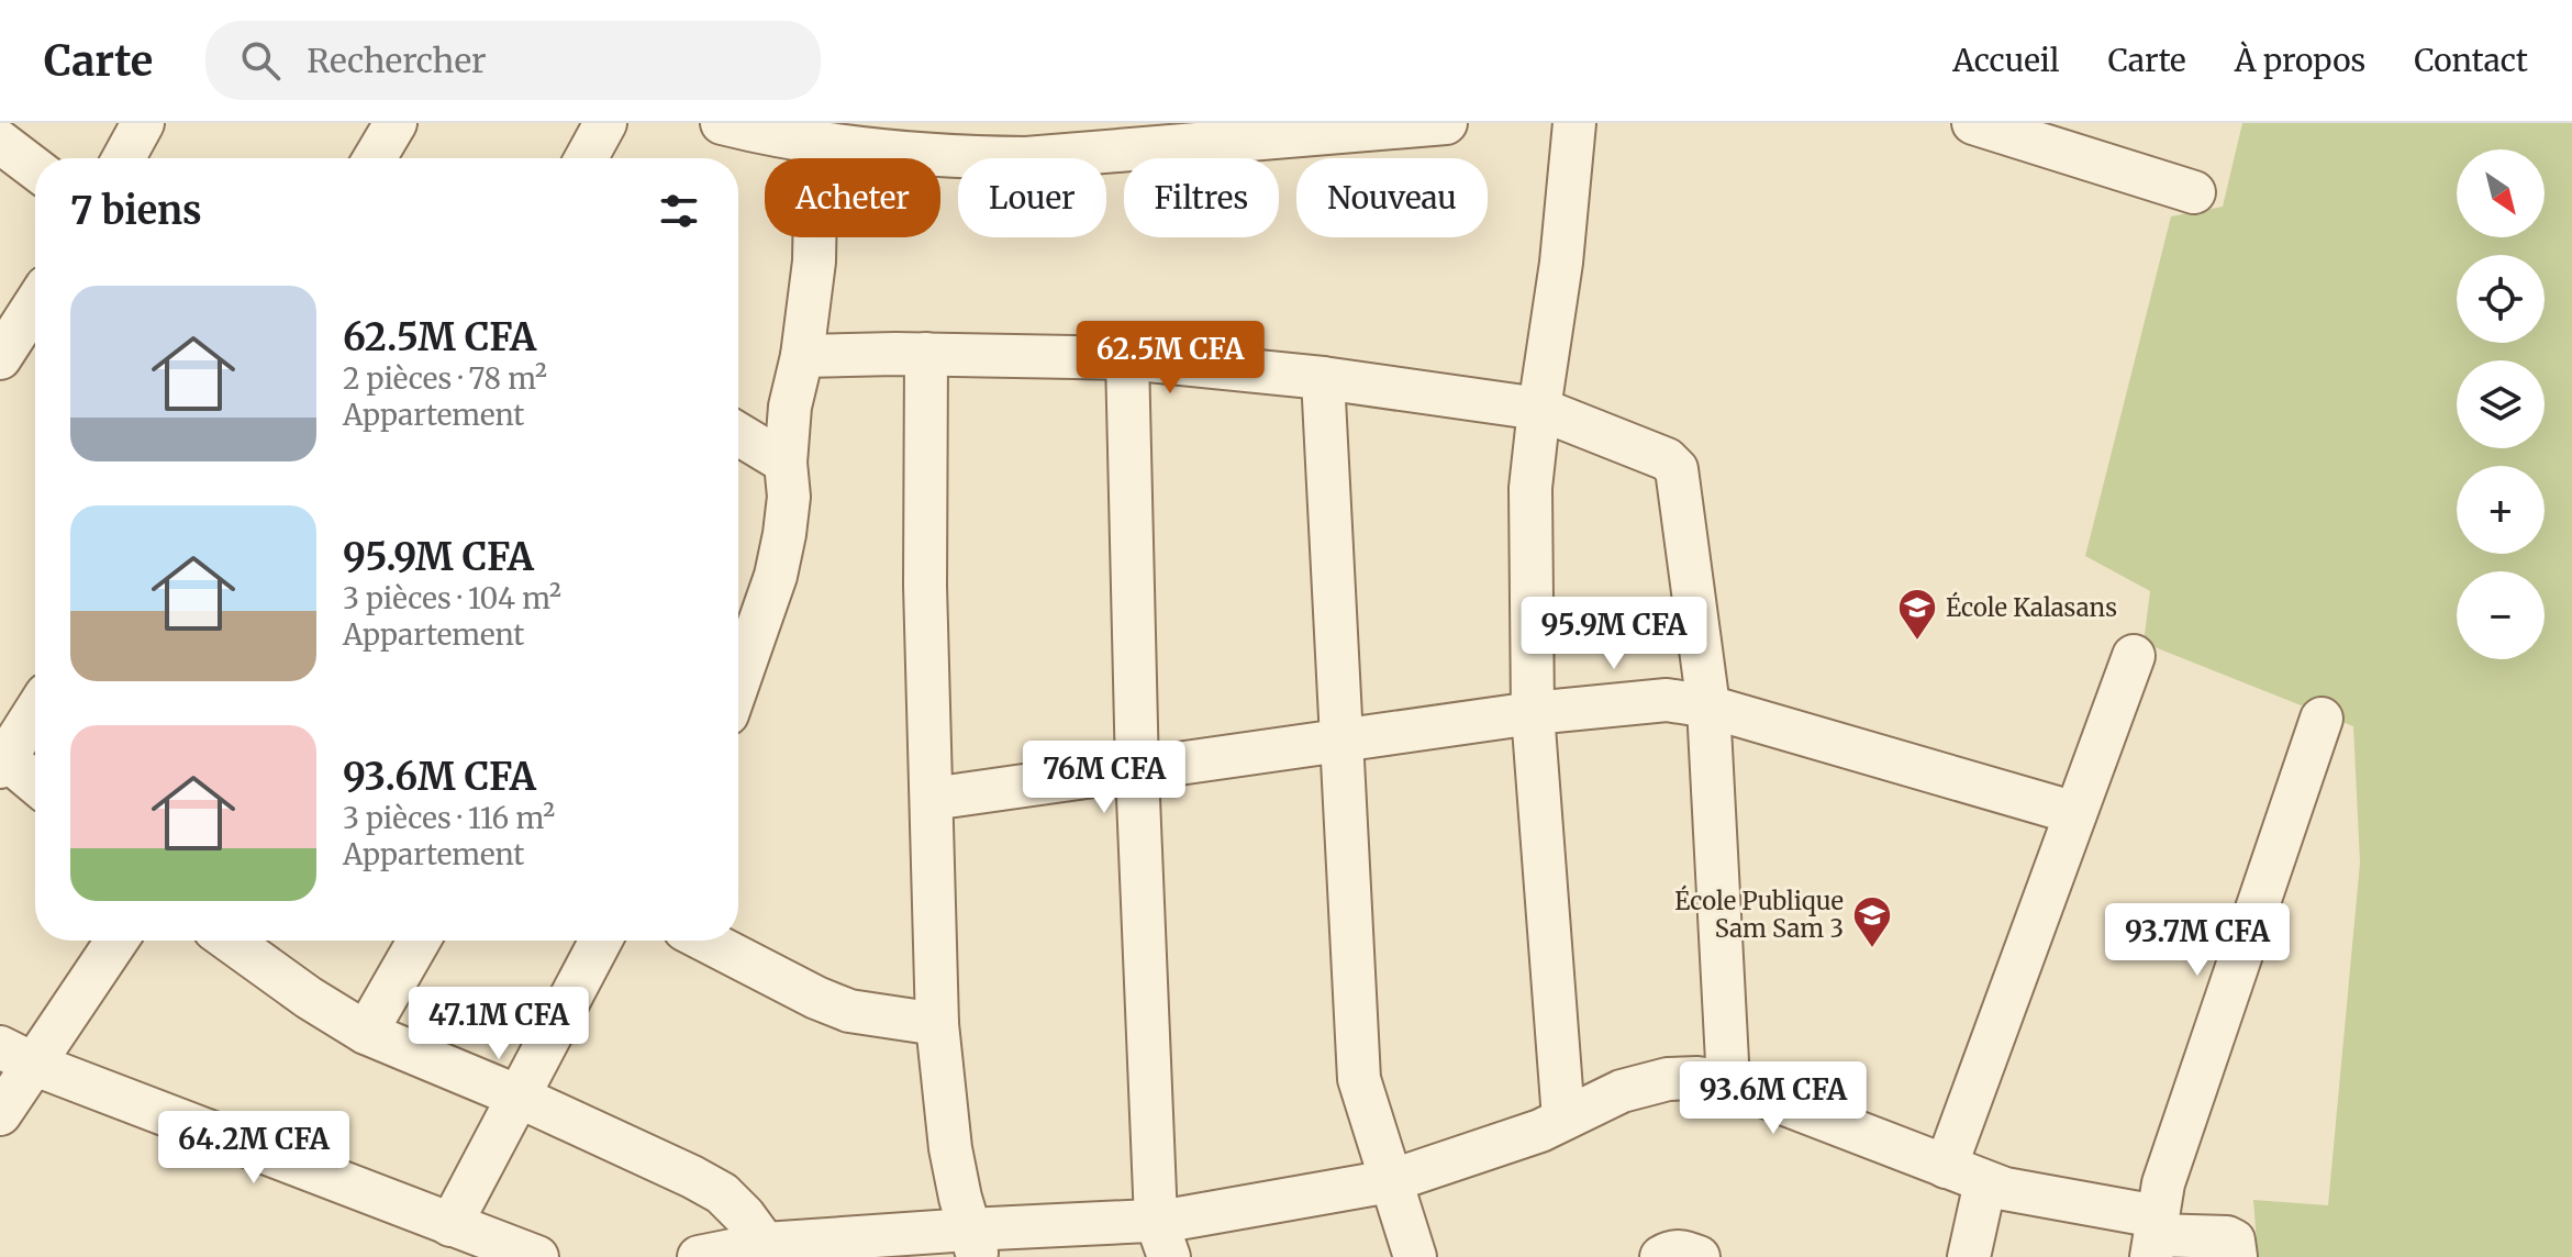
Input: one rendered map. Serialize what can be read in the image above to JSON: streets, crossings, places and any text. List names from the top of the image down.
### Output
{
  "places": {
    "school or university": ["École Kalasans", "École Publique Sam Sam 3"]
  },
  "north": "bottom right",
  "page": {
    "header": "Carte",
    "search": "Rechercher",
    "nav": [
      "Accueil",
      "Carte",
      "À propos",
      "Contact"
    ],
    "map_buttons": ["+", "−"],
    "chip": [
      "Acheter",
      "Louer",
      "Filtres",
      "Nouveau"
    ],
    "heading": "7 biens",
    "list": [
      {
        "name": "62.5M CFA",
        "note": "2 pièces · 78 m² · Appartement"
      },
      {
        "name": "95.9M CFA",
        "note": "3 pièces · 104 m² · Appartement"
      },
      {
        "name": "93.6M CFA",
        "note": "3 pièces · 116 m² · Appartement"
      }
    ],
    "price": [
      "62.5M CFA",
      "95.9M CFA",
      "76M CFA",
      "93.7M CFA",
      "47.1M CFA",
      "93.6M CFA",
      "64.2M CFA"
    ]
  }
}
